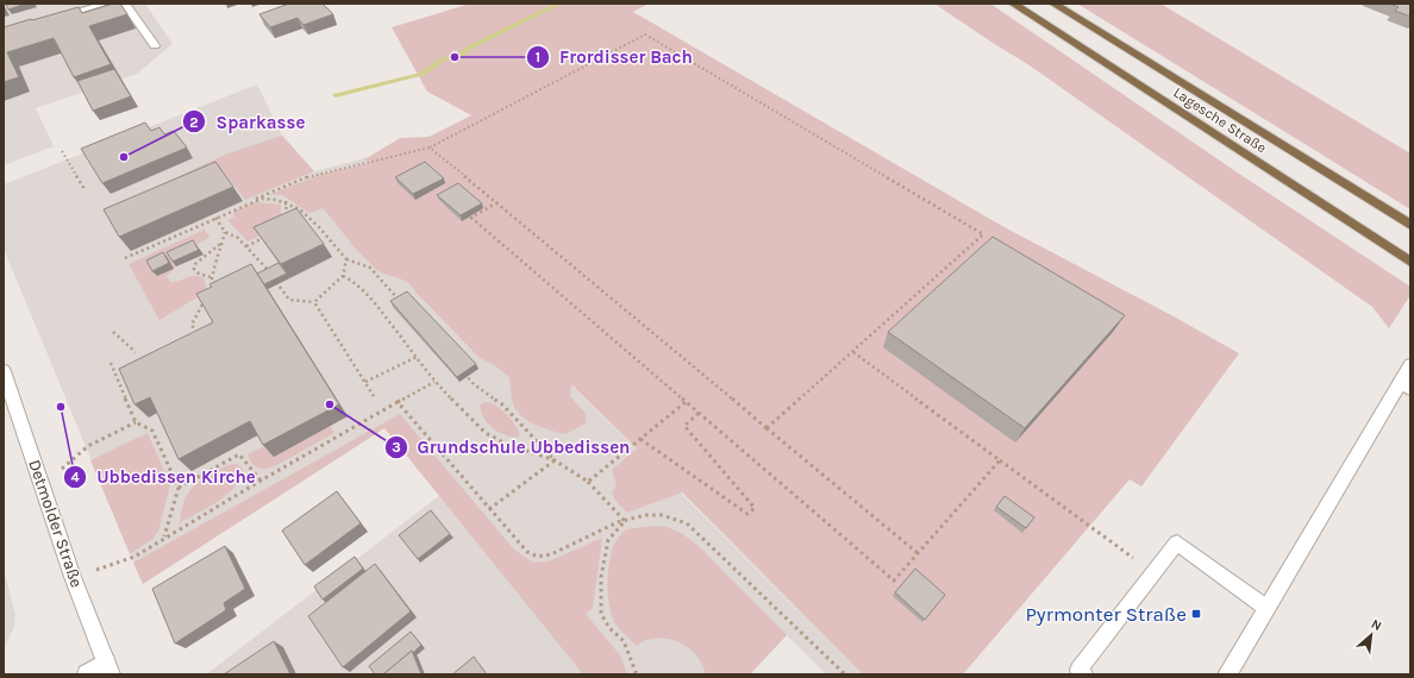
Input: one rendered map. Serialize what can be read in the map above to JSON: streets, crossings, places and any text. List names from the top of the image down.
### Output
{
  "streets": {
    "highway": ["Lagesche Straße"],
    "street": ["Detmolder Straße"]
  },
  "places": {
    "other": [
      "Frordisser Bach",
      "Sparkasse",
      "Grundschule Ubbedissen",
      "Ubbedissen Kirche"
    ],
    "transit": ["Pyrmonter Straße"]
  },
  "north": "top right"
}
